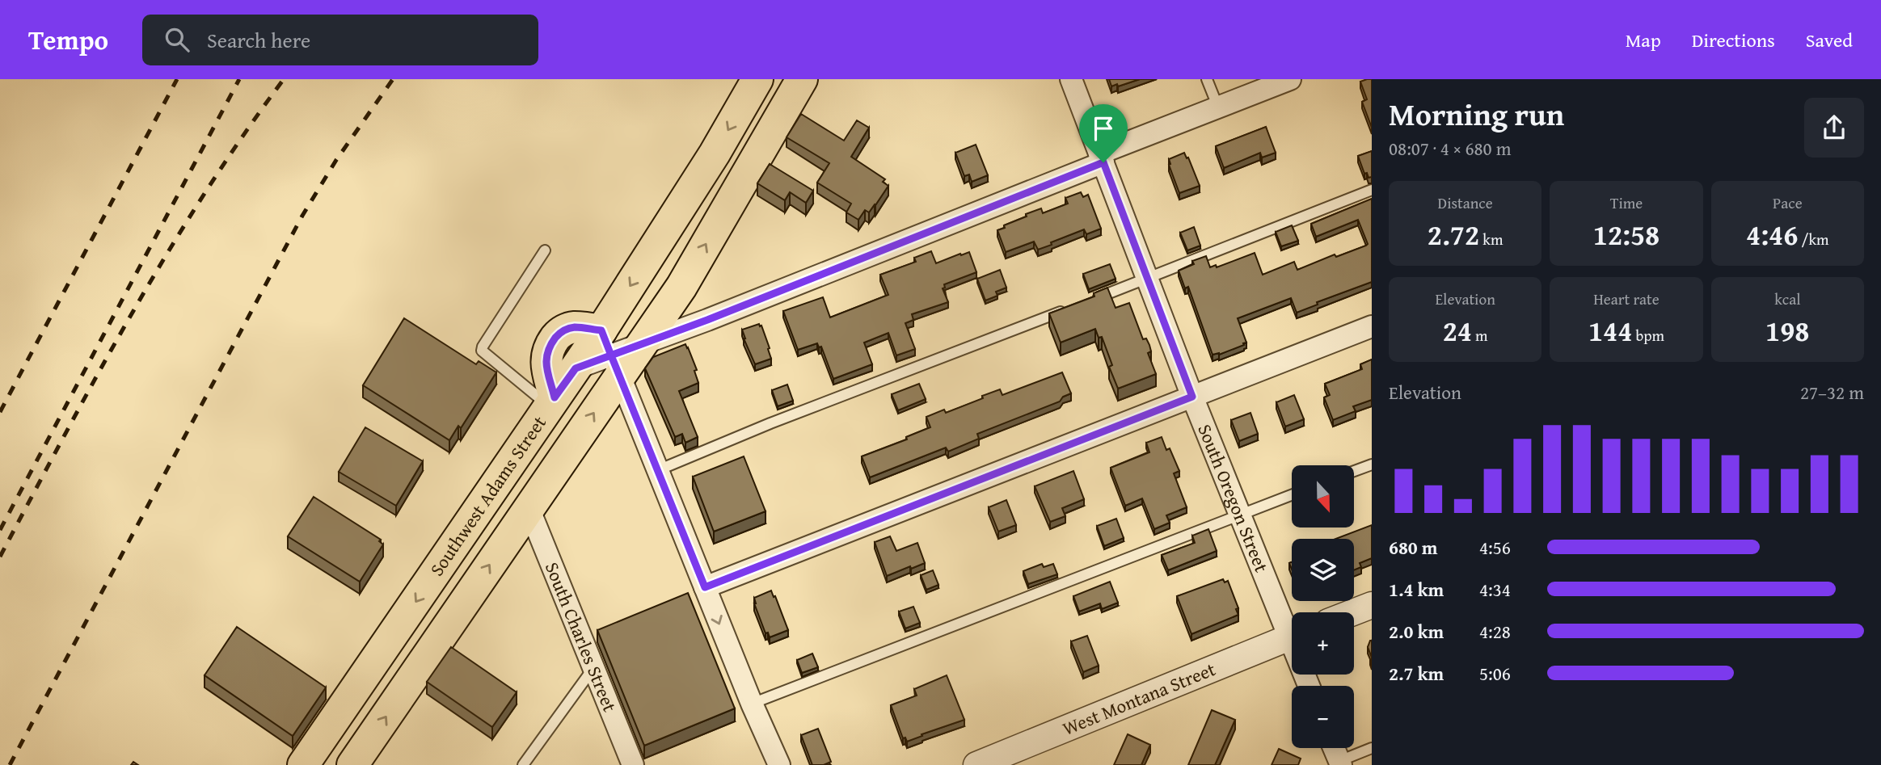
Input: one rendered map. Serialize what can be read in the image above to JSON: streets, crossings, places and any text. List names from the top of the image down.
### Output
{
  "streets": {
    "main road": ["Southwest Adams Street"],
    "street": ["South Oregon Street", "South Charles Street", "West Montana Street"]
  },
  "crossings": [
    ["Southwest Adams Street", "South Charles Street"]
  ],
  "north": "bottom",
  "page": {
    "header": "Tempo",
    "search": "Search here",
    "nav": ["Map", "Directions", "Saved"],
    "heading": ["Morning run", "08:07 · 4 × 680 m"],
    "stats": [
      ["Distance", "2.72 km"],
      ["Time", "12:58"],
      ["Pace", "4:46 /km"],
      ["Elevation", "24 m"],
      ["Heart rate", "144 bpm"],
      ["kcal", "198"]
    ],
    "chart": ["Elevation", "27–32 m"],
    "map_buttons": ["+", "−"],
    "list": [
      {
        "name": "680 m",
        "note": "4:56"
      },
      {
        "name": "1.4 km",
        "note": "4:34"
      },
      {
        "name": "2.0 km",
        "note": "4:28"
      },
      {
        "name": "2.7 km",
        "note": "5:06"
      }
    ]
  }
}
